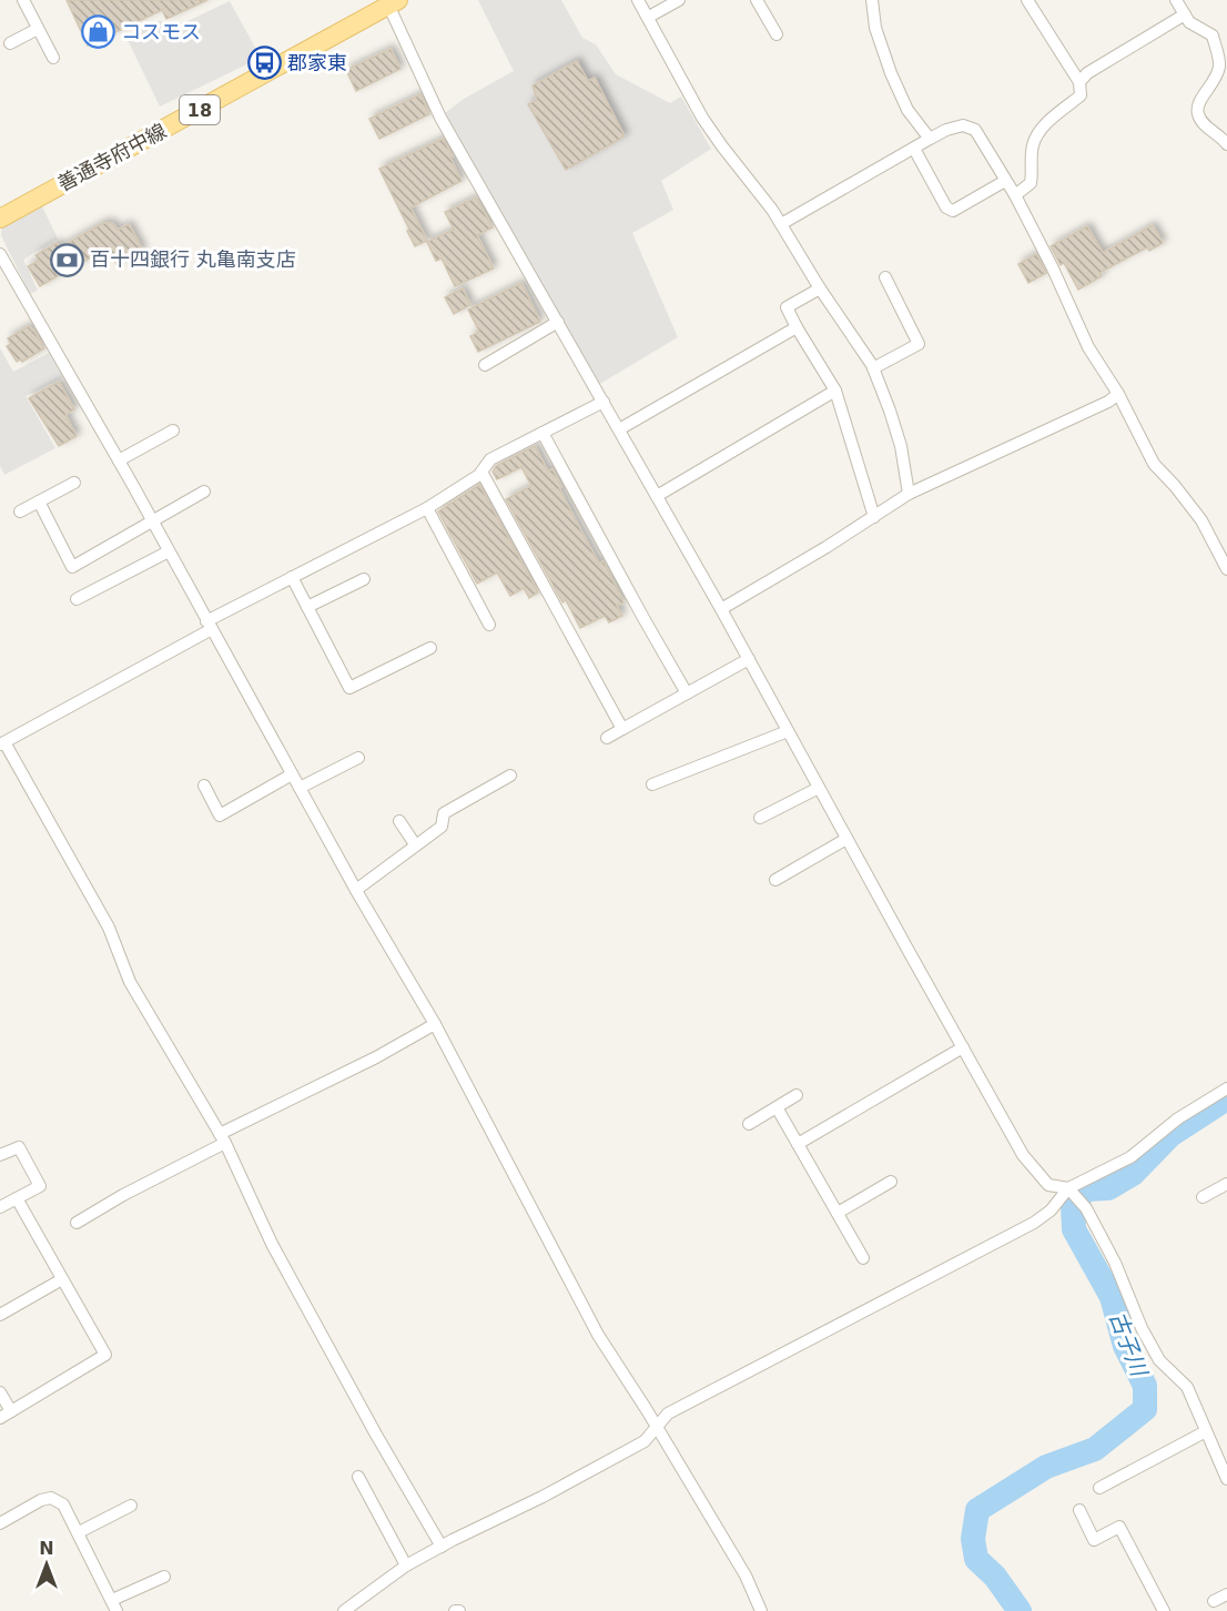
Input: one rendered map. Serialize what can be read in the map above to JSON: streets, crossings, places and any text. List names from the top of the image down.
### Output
{
  "streets": {
    "main road": ["18", "善通寺府中線"]
  },
  "water": ["古子川"],
  "places": {
    "shop": ["コスモス"],
    "bus stop": ["郡家東"],
    "bank": ["百十四銀行 丸亀南支店"]
  },
  "north": "top"
}
